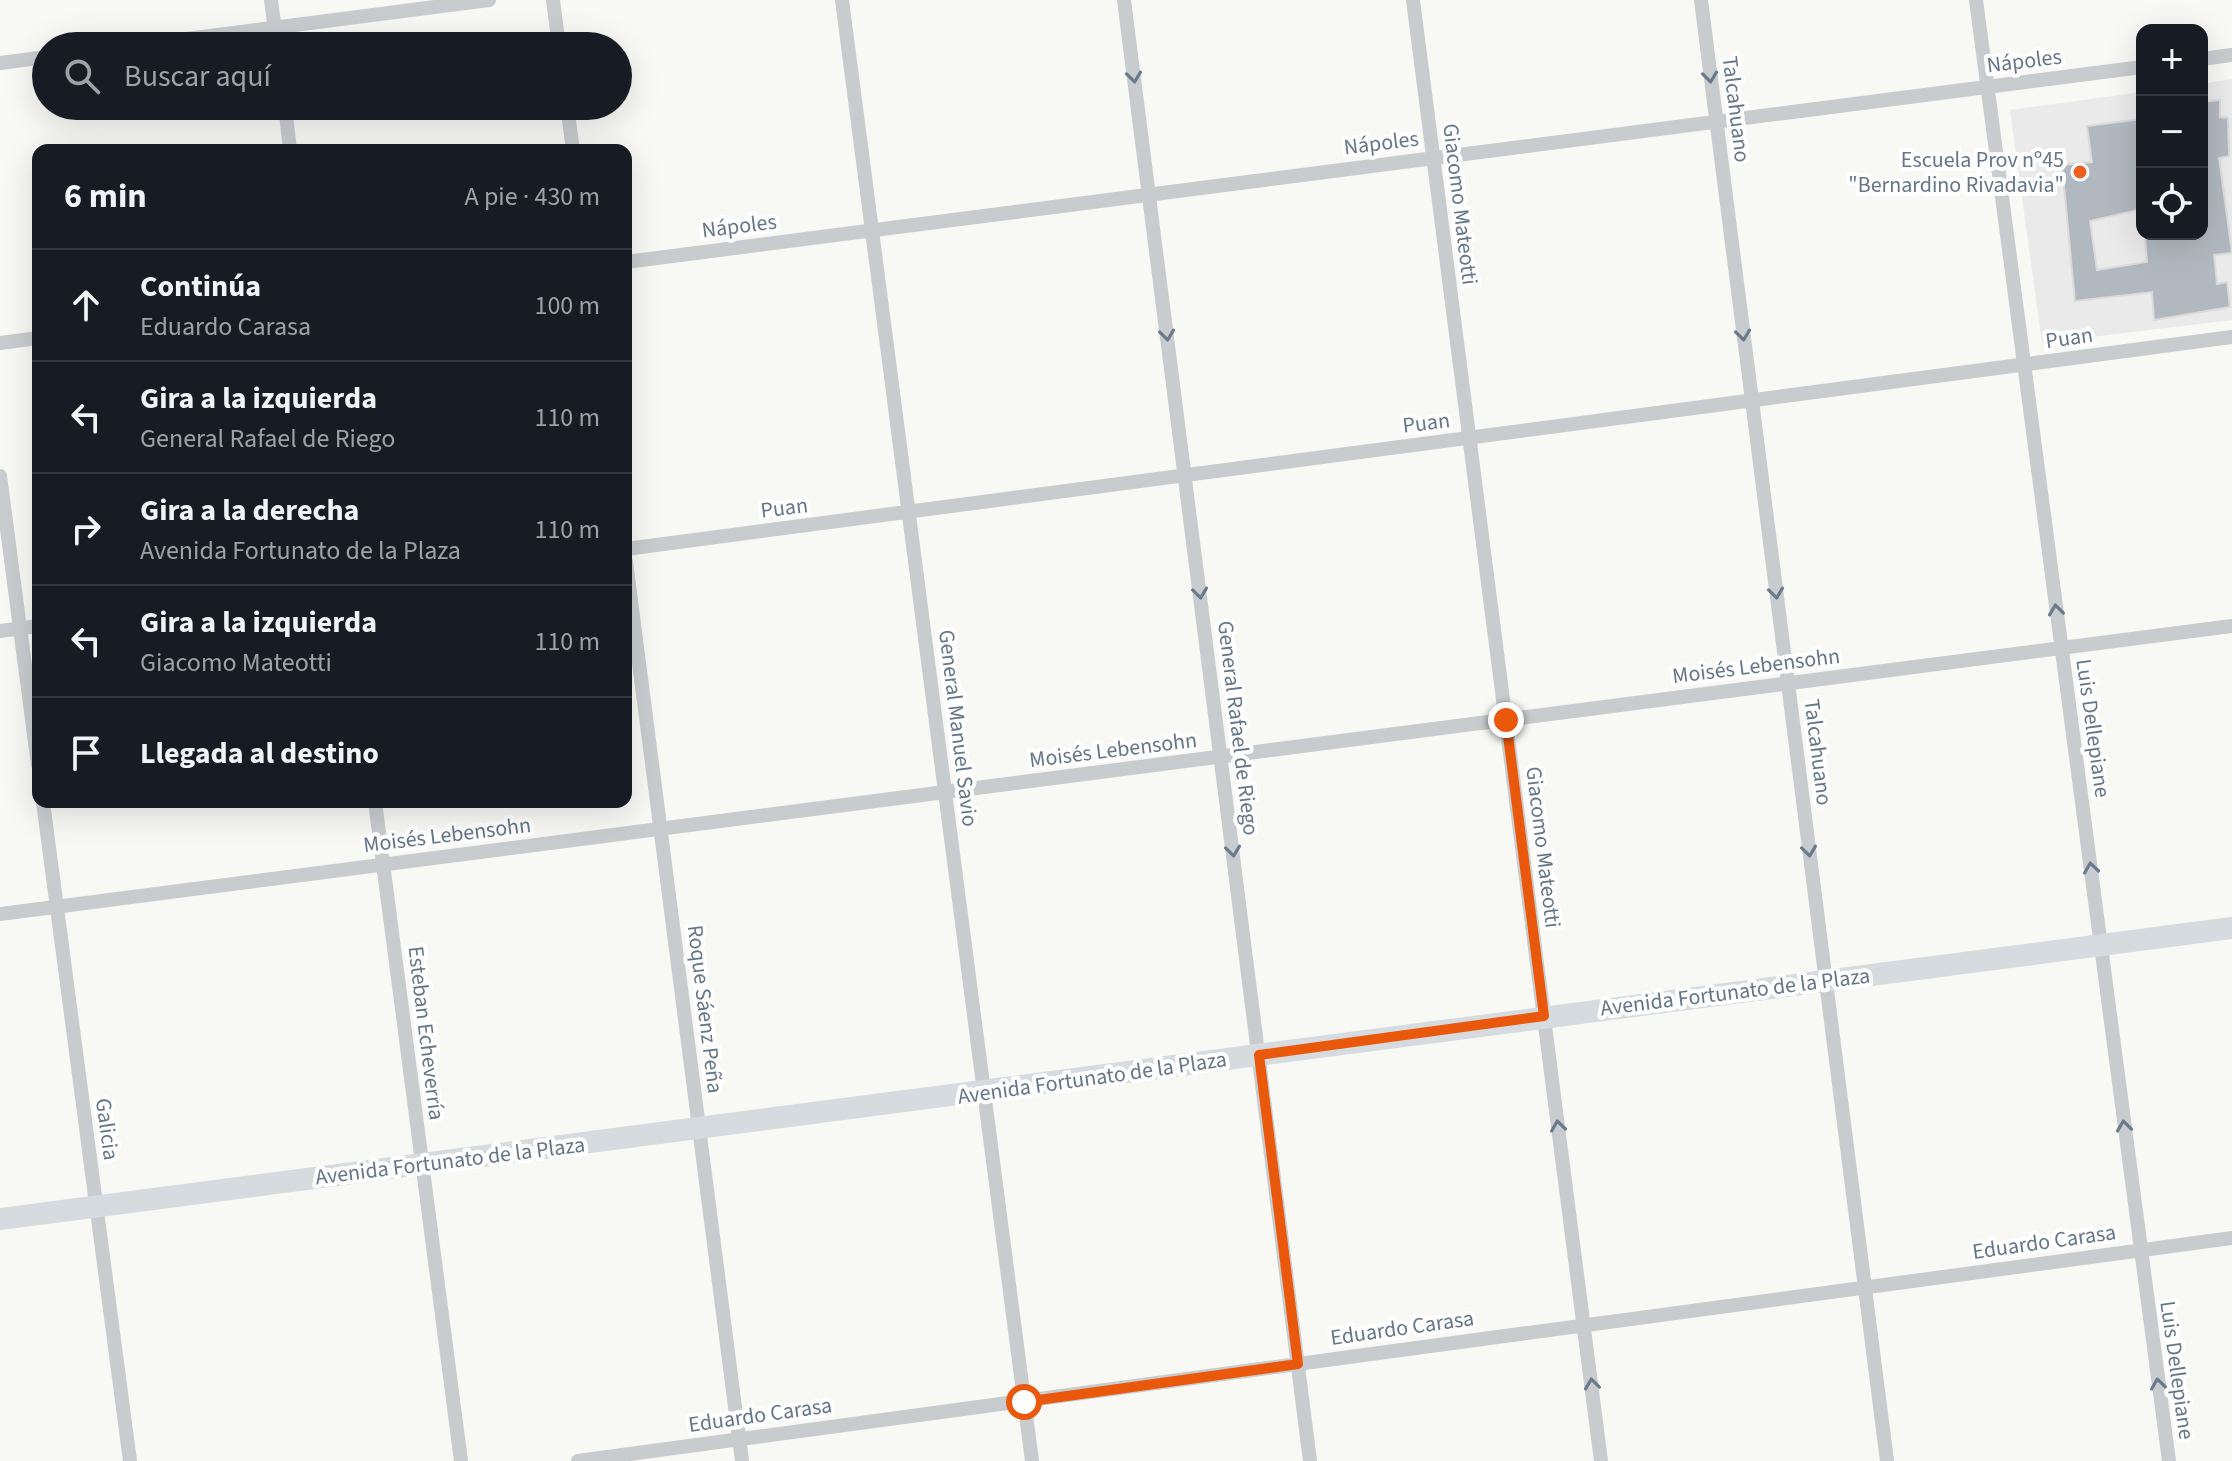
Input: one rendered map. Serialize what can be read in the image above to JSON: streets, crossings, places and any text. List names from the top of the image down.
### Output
{
  "streets": {
    "main road": ["Avenida Fortunato de la Plaza"],
    "street": [
      "Nápoles",
      "Talcahuano",
      "Giacomo Mateotti",
      "Puan",
      "Moisés Lebensohn",
      "General Manuel Savio",
      "General Rafael de Riego",
      "Luis Dellepiane",
      "Roque Sáenz Peña",
      "Esteban Echeverría",
      "Galicia",
      "Eduardo Carasa"
    ]
  },
  "crossings": [
    ["Nápoles", "Talcahuano"],
    ["Nápoles", "Giacomo Mateotti"],
    ["Nápoles", "General Manuel Savio"],
    ["Nápoles", "General Rafael de Riego"],
    ["Nápoles", "Luis Dellepiane"],
    ["Talcahuano", "Puan"],
    ["Talcahuano", "Moisés Lebensohn"],
    ["Talcahuano", "Avenida Fortunato de la Plaza"],
    ["Talcahuano", "Eduardo Carasa"],
    ["Giacomo Mateotti", "Puan"],
    ["Giacomo Mateotti", "Moisés Lebensohn"],
    ["Giacomo Mateotti", "Avenida Fortunato de la Plaza"],
    ["Giacomo Mateotti", "Eduardo Carasa"],
    ["Puan", "General Manuel Savio"],
    ["Puan", "General Rafael de Riego"],
    ["Puan", "Luis Dellepiane"],
    ["Moisés Lebensohn", "General Manuel Savio"],
    ["Moisés Lebensohn", "General Rafael de Riego"],
    ["Moisés Lebensohn", "Luis Dellepiane"],
    ["Moisés Lebensohn", "Roque Sáenz Peña"],
    ["Moisés Lebensohn", "Esteban Echeverría"],
    ["Moisés Lebensohn", "Galicia"],
    ["General Manuel Savio", "Avenida Fortunato de la Plaza"],
    ["General Manuel Savio", "Eduardo Carasa"],
    ["General Rafael de Riego", "Avenida Fortunato de la Plaza"],
    ["General Rafael de Riego", "Eduardo Carasa"],
    ["Luis Dellepiane", "Avenida Fortunato de la Plaza"],
    ["Luis Dellepiane", "Eduardo Carasa"],
    ["Avenida Fortunato de la Plaza", "Roque Sáenz Peña"],
    ["Avenida Fortunato de la Plaza", "Esteban Echeverría"],
    ["Avenida Fortunato de la Plaza", "Galicia"],
    ["Roque Sáenz Peña", "Eduardo Carasa"]
  ],
  "one_way": ["Talcahuano", "General Rafael de Riego", "Luis Dellepiane"],
  "places": ["Escuela Prov nº45 \"Bernardino Rivadavia\""],
  "page": {
    "map_buttons": ["+", "−"],
    "search": "Buscar aquí",
    "heading": ["6 min", "A pie · 430 m"],
    "list": [
      ["Continúa", "Eduardo Carasa", "100 m"],
      ["Gira a la izquierda", "General Rafael de Riego", "110 m"],
      ["Gira a la derecha", "Avenida Fortunato de la Plaza", "110 m"],
      ["Gira a la izquierda", "Giacomo Mateotti", "110 m"],
      "Llegada al destino"
    ]
  }
}
